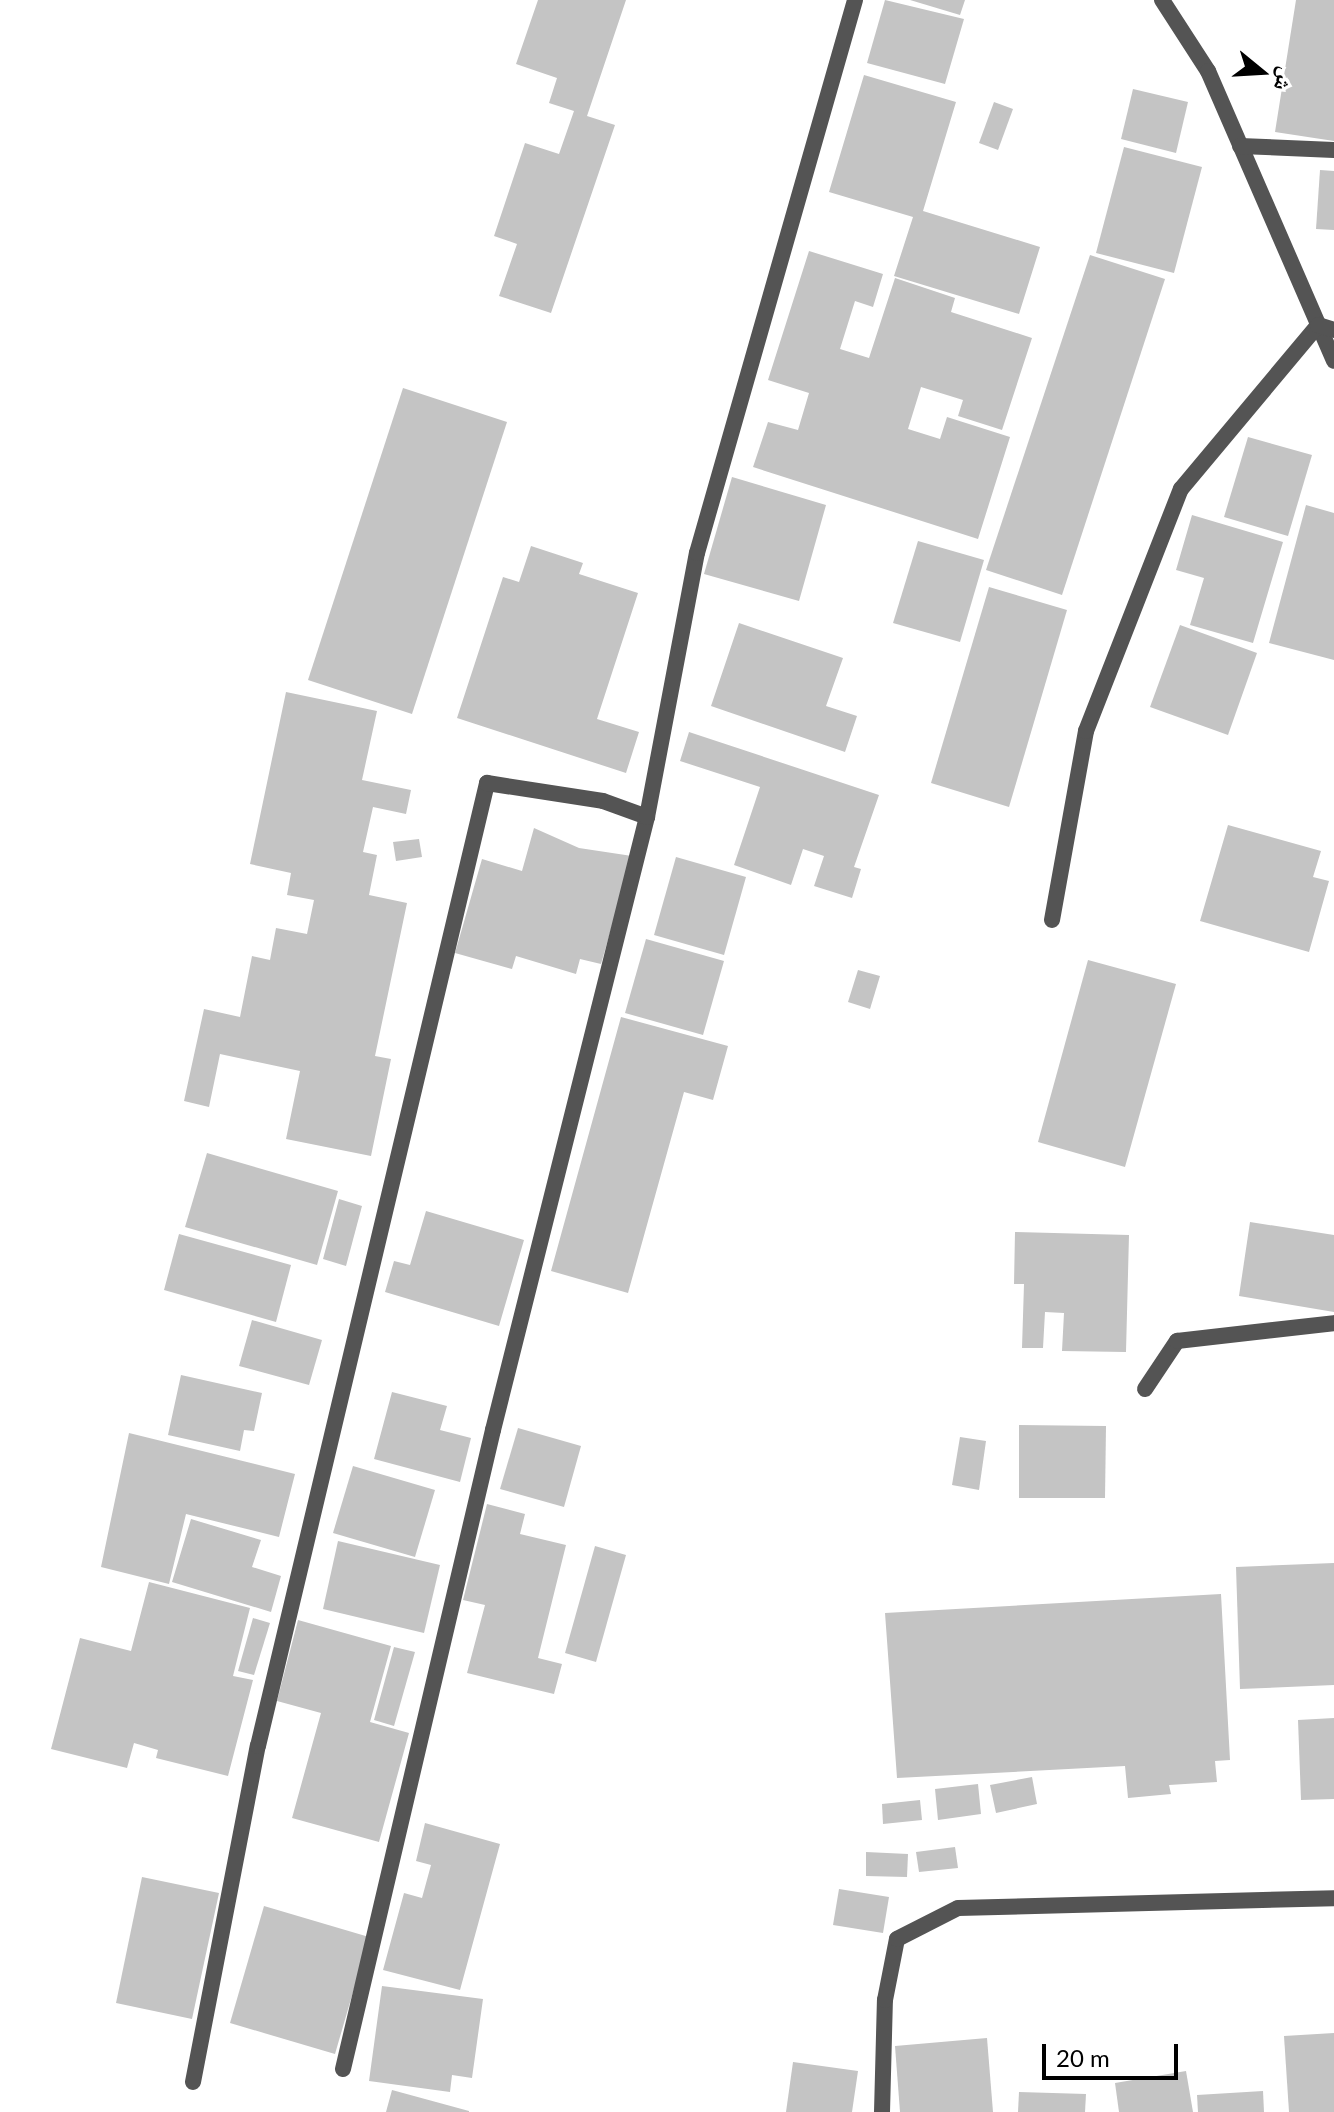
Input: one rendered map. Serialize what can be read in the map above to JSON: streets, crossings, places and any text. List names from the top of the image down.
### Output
{
  "scale_bar": "20 m",
  "north": "right"
}
